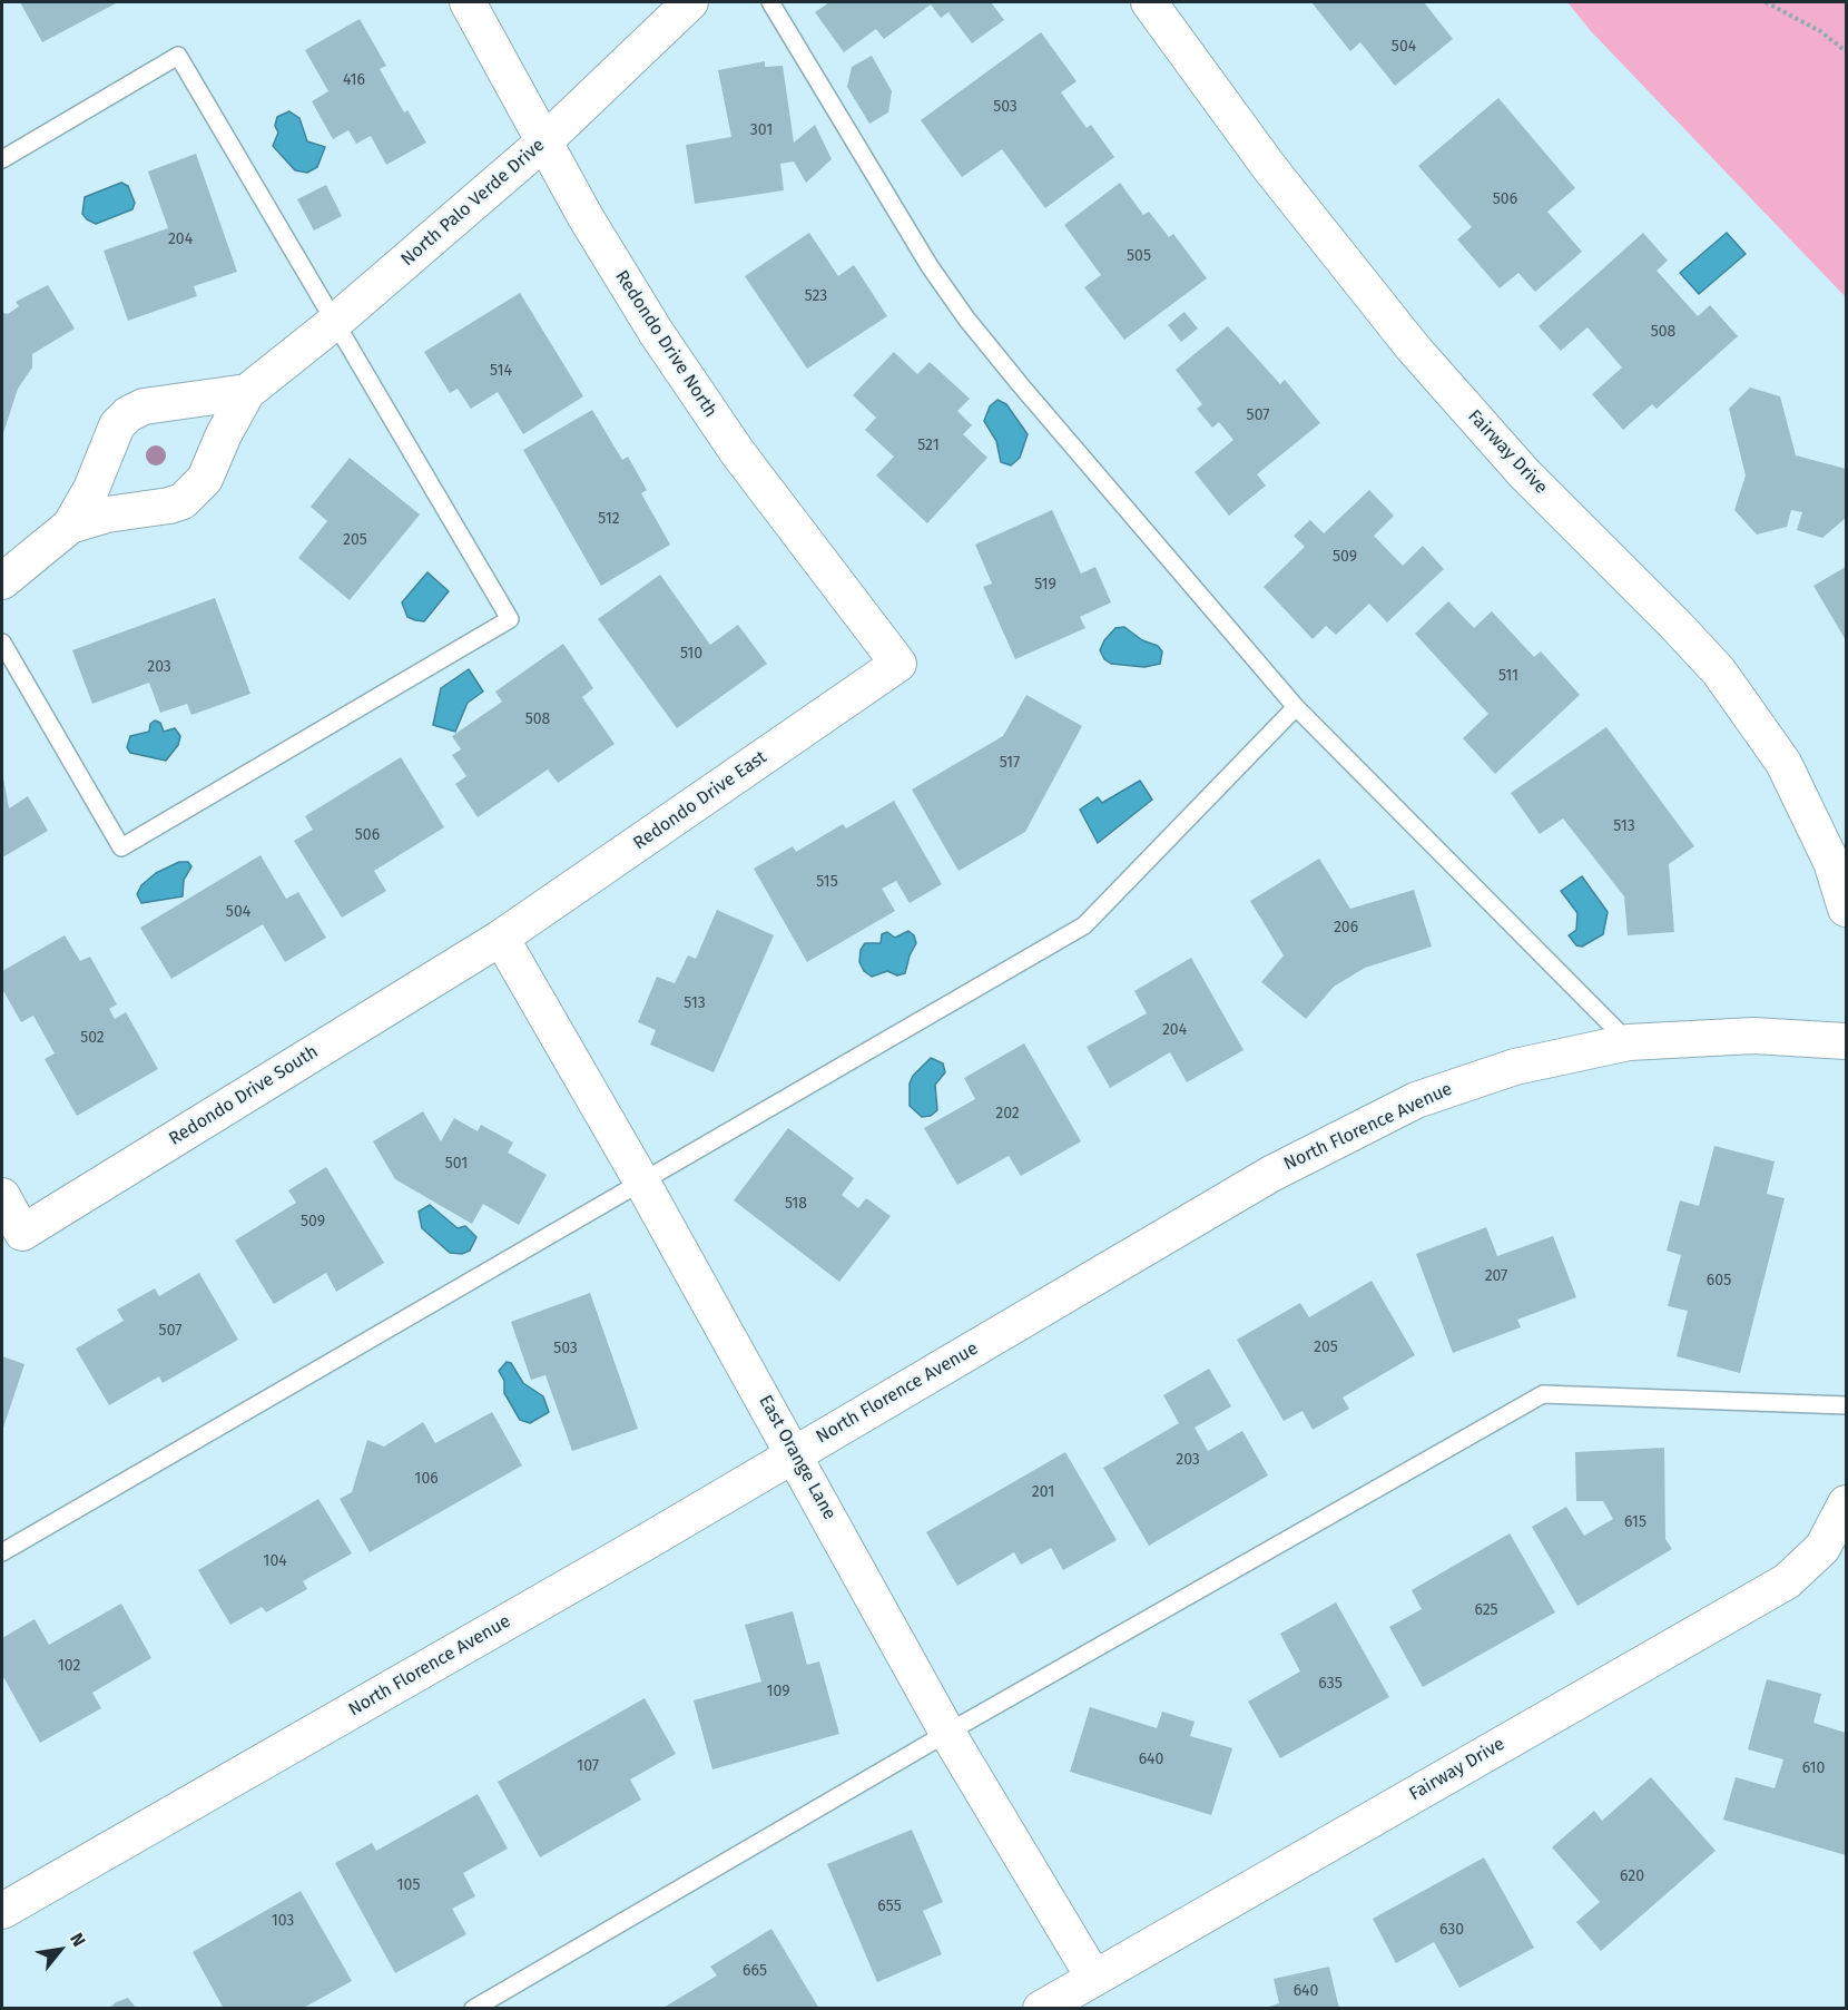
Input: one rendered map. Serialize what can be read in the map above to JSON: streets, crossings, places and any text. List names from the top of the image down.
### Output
{
  "streets": {
    "street": [
      "North Palo Verde Drive",
      "Redondo Drive North",
      "Fairway Drive",
      "Redondo Drive East",
      "Redondo Drive South",
      "North Florence Avenue",
      "East Orange Lane"
    ]
  },
  "crossings": [
    ["North Palo Verde Drive", "Redondo Drive North"],
    ["Redondo Drive North", "Redondo Drive East"],
    ["Fairway Drive", "East Orange Lane"],
    ["Redondo Drive East", "Redondo Drive South"],
    ["Redondo Drive East", "East Orange Lane"],
    ["Redondo Drive South", "East Orange Lane"],
    ["North Florence Avenue", "East Orange Lane"]
  ],
  "house_numbers": [
    "504",
    "416",
    "503",
    "301",
    "506",
    "204",
    "505",
    "523",
    "508",
    "514",
    "507",
    "521",
    "512",
    "205",
    "509",
    "519",
    "510",
    "203",
    "511",
    "508",
    "517",
    "513",
    "506",
    "515",
    "504",
    "206",
    "513",
    "204",
    "502",
    "202",
    "501",
    "518",
    "509",
    "207",
    "605",
    "507",
    "205",
    "503",
    "203",
    "106",
    "201",
    "615",
    "104",
    "625",
    "102",
    "635",
    "109",
    "640",
    "107",
    "610",
    "620",
    "105",
    "655",
    "103",
    "630",
    "665",
    "640"
  ],
  "north": "top right"
}
